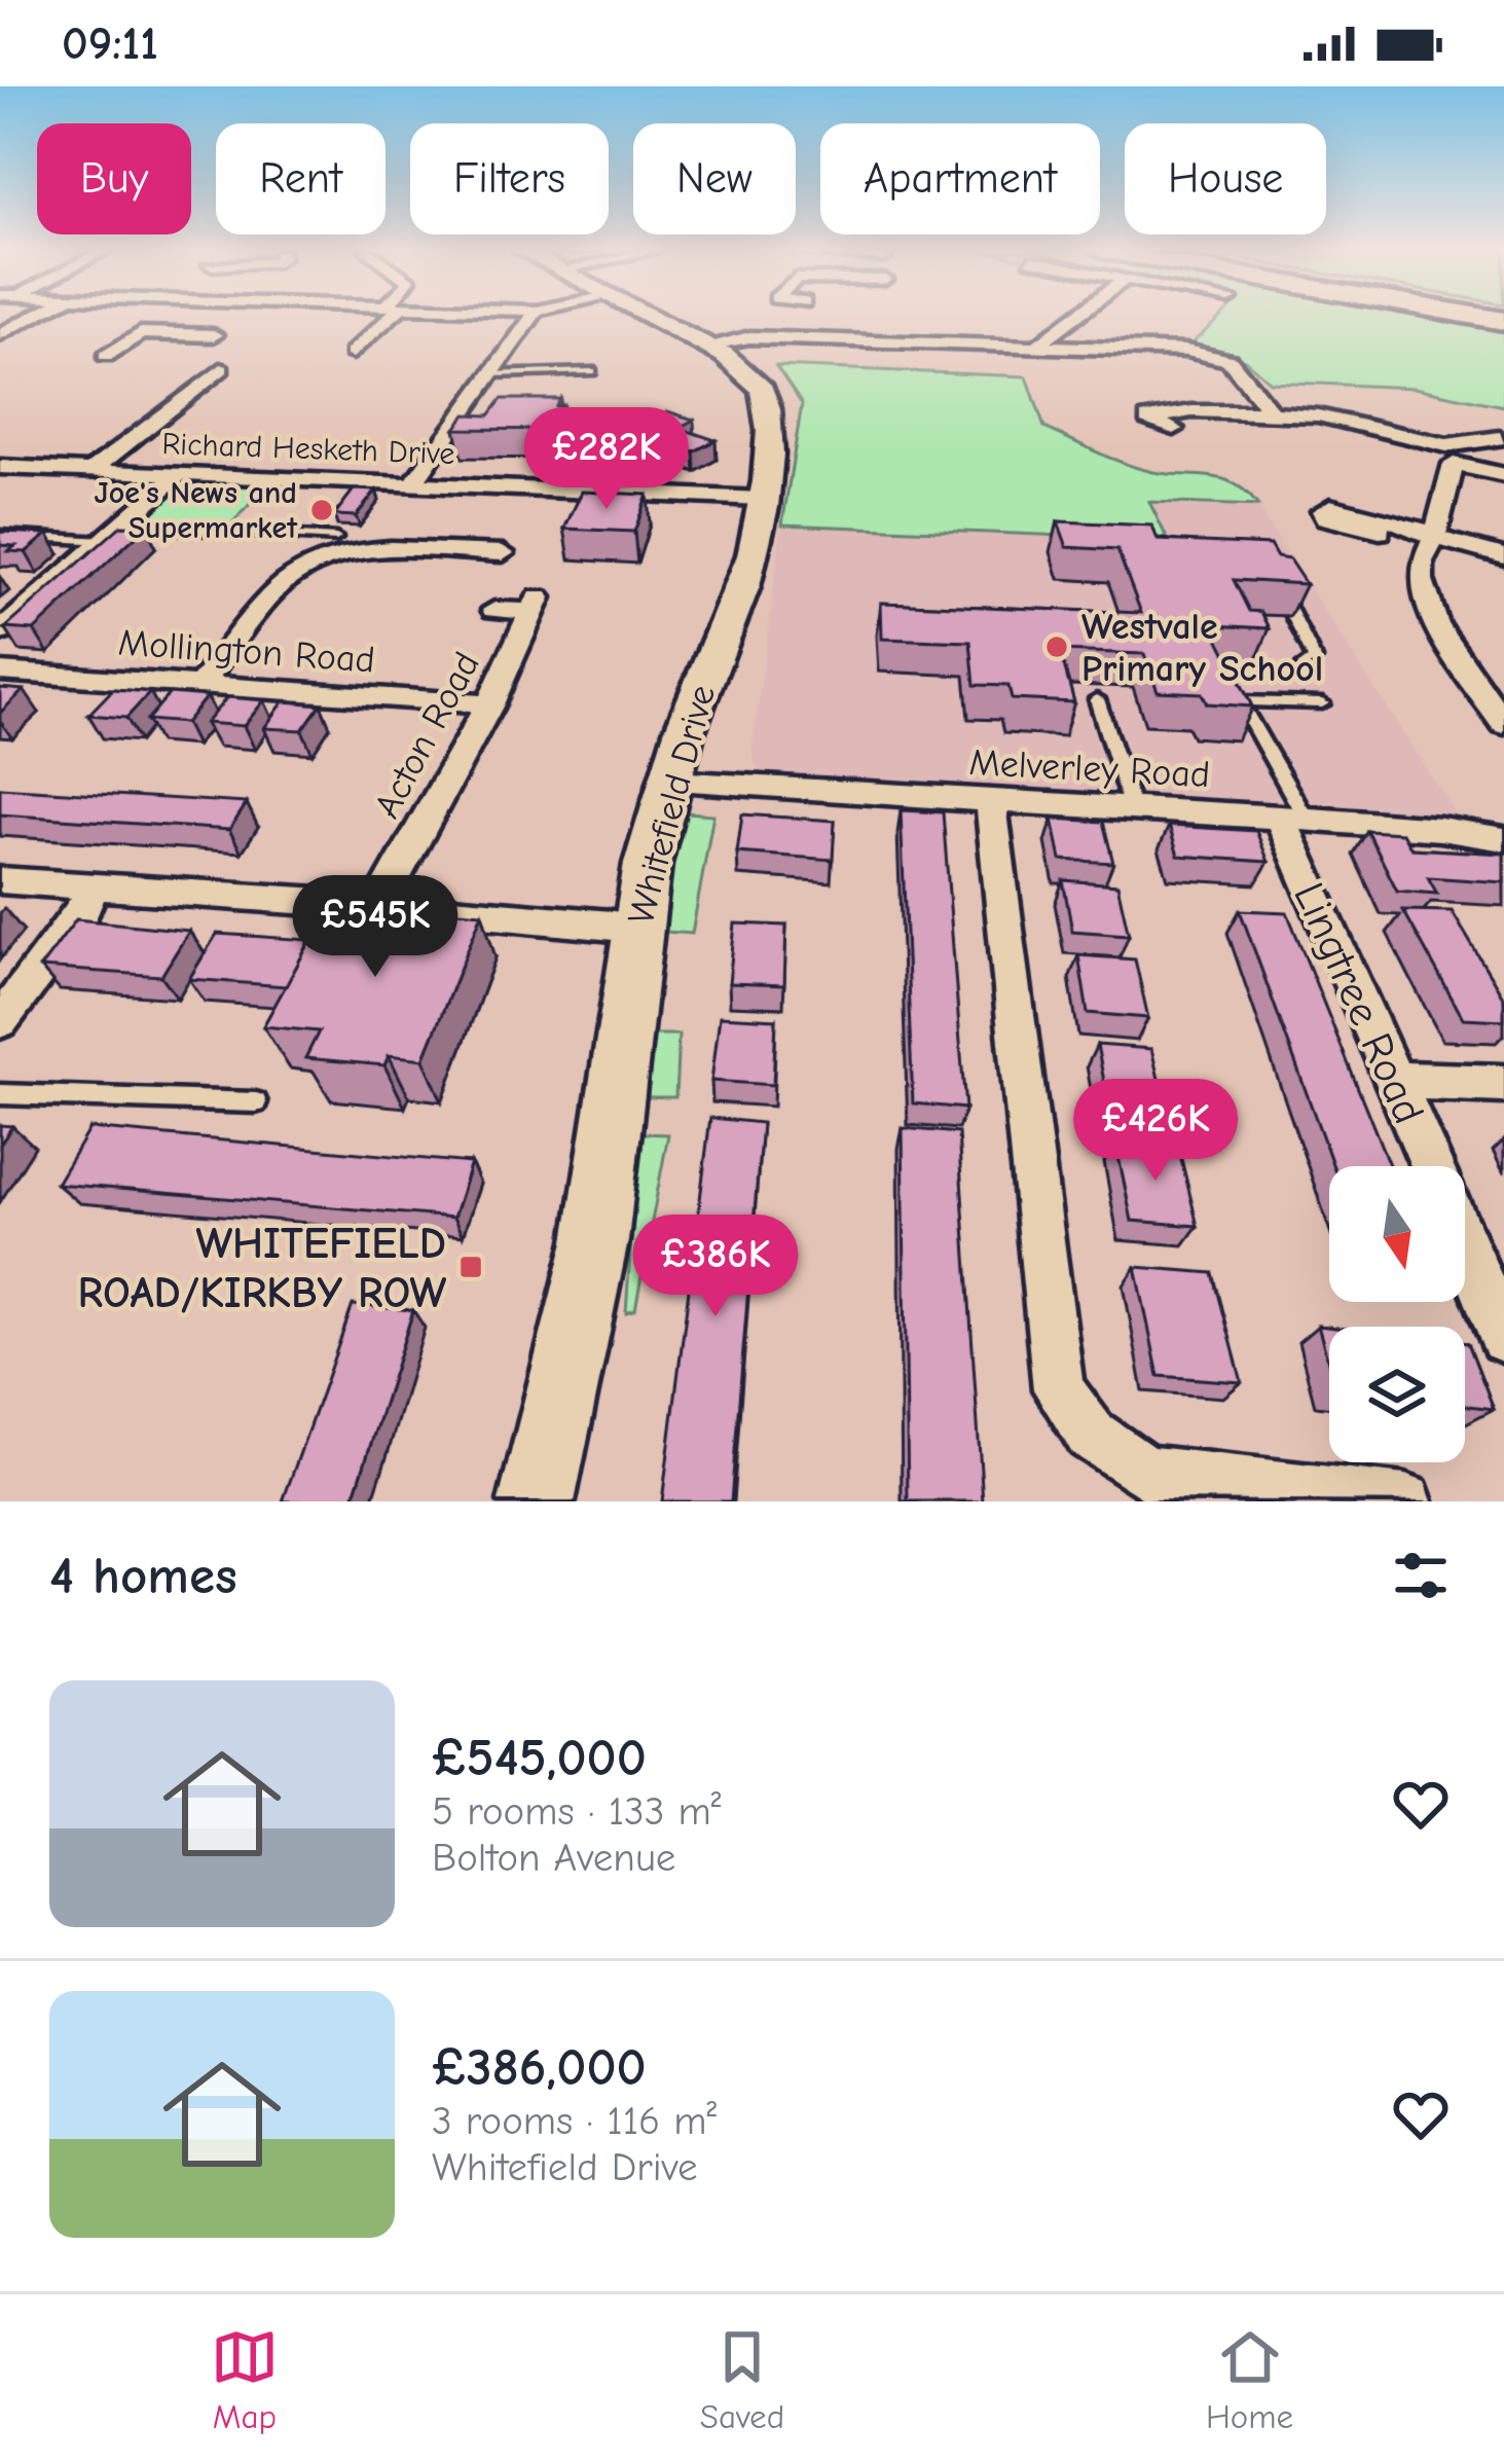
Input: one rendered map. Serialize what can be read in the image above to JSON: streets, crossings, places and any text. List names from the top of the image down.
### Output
{
  "streets": {
    "main road": ["Whitefield Drive"],
    "street": [
      "Richard Hesketh Drive",
      "Mollington Road",
      "Acton Road",
      "Melverley Road",
      "Lingtree Road"
    ]
  },
  "crossings": [
    ["Richard Hesketh Drive", "Whitefield Drive"],
    ["Mollington Road", "Acton Road"],
    ["Melverley Road", "Whitefield Drive"],
    ["Melverley Road", "Lingtree Road"]
  ],
  "places": {
    "other": ["Joe's News and Supermarket", "Westvale Primary School"],
    "transit": ["WHITEFIELD ROAD/KIRKBY ROW"]
  },
  "north": "bottom",
  "page": {
    "status": "09:11",
    "chip": [
      "Buy",
      "Rent",
      "Filters",
      "New",
      "Apartment",
      "House"
    ],
    "price": [
      "£282K",
      "£545K",
      "£426K",
      "£386K"
    ],
    "heading": "4 homes",
    "list": [
      {
        "name": "£545,000",
        "note": "5 rooms · 133 m² · Bolton Avenue"
      },
      {
        "name": "£386,000",
        "note": "3 rooms · 116 m² · Whitefield Drive"
      }
    ],
    "tabs": ["Map", "Saved", "Home"]
  }
}
